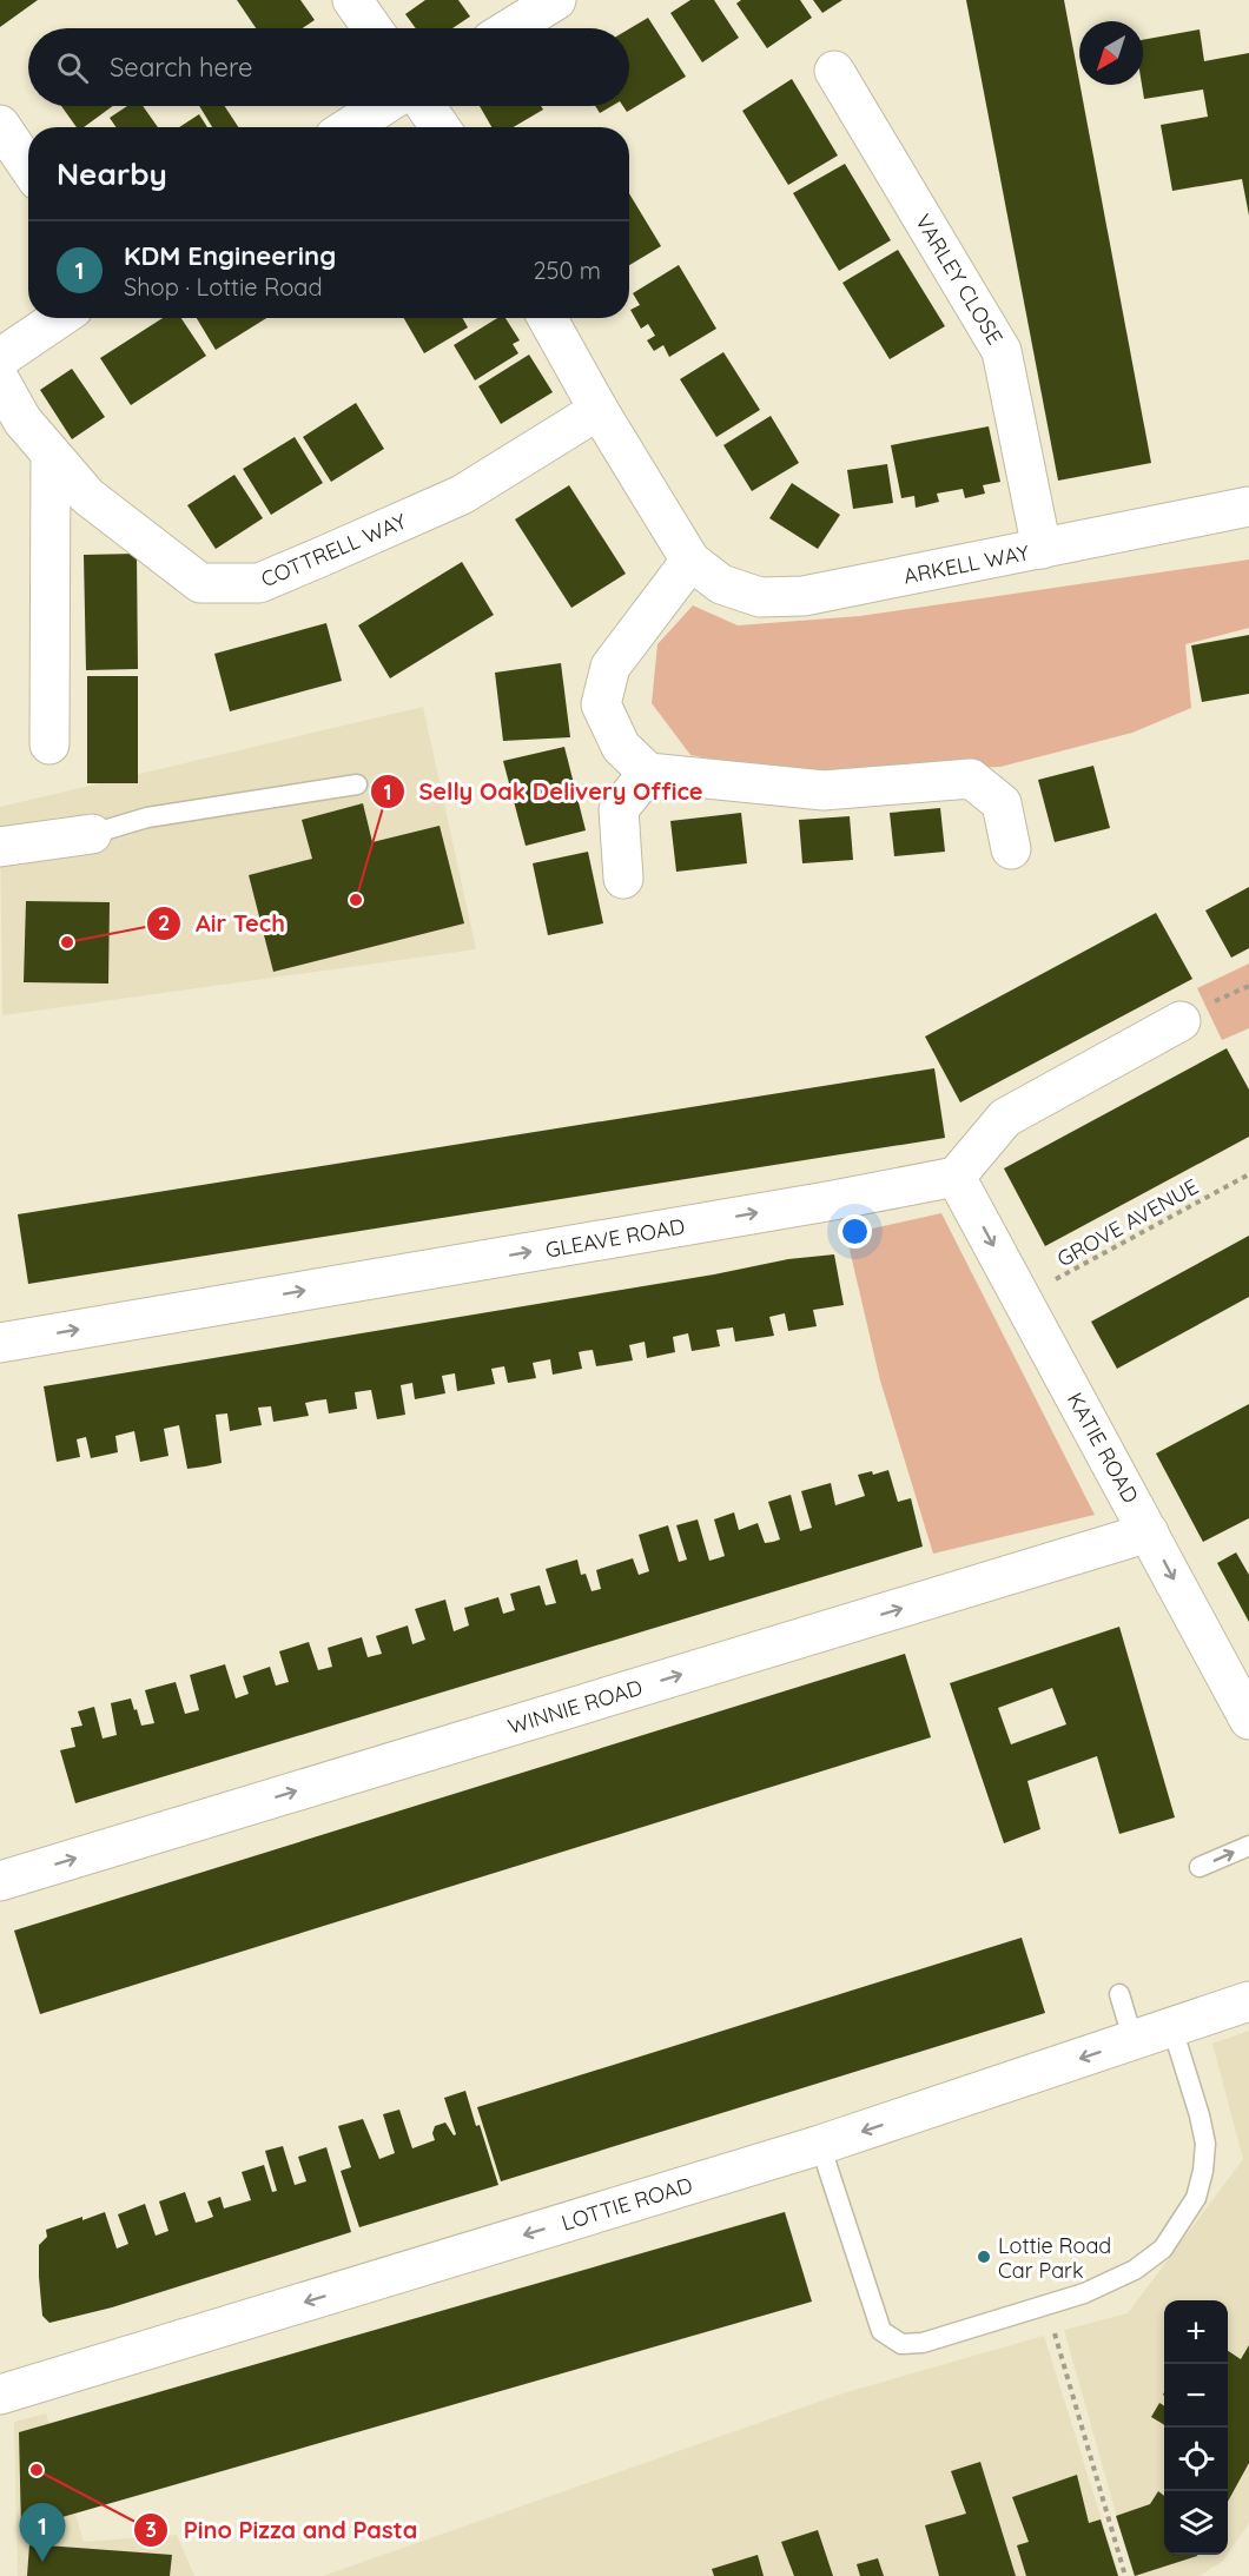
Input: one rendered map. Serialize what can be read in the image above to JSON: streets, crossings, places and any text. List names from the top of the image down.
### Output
{
  "streets": {
    "street": [
      "VARLEY CLOSE",
      "COTTRELL WAY",
      "ARKELL WAY",
      "GLEAVE ROAD",
      "KATIE ROAD",
      "WINNIE ROAD",
      "LOTTIE ROAD"
    ],
    "path": ["GROVE AVENUE"]
  },
  "crossings": [
    ["VARLEY CLOSE", "ARKELL WAY"],
    ["COTTRELL WAY", "ARKELL WAY"],
    ["GROVE AVENUE", "KATIE ROAD"],
    ["GLEAVE ROAD", "KATIE ROAD"],
    ["KATIE ROAD", "WINNIE ROAD"]
  ],
  "one_way": [
    "GLEAVE ROAD",
    "KATIE ROAD",
    "WINNIE ROAD",
    "LOTTIE ROAD"
  ],
  "places": [
    "Selly Oak Delivery Office",
    "Air Tech",
    "Lottie Road Car Park",
    "Pino Pizza and Pasta"
  ],
  "north": "bottom left",
  "page": {
    "search": "Search here",
    "heading": "Nearby",
    "list": [
      {
        "mark": "1",
        "name": "KDM Engineering",
        "note": "Shop · Lottie Road",
        "value": "250 m"
      }
    ],
    "map_buttons": ["+", "−"],
    "pins": "1"
  }
}
